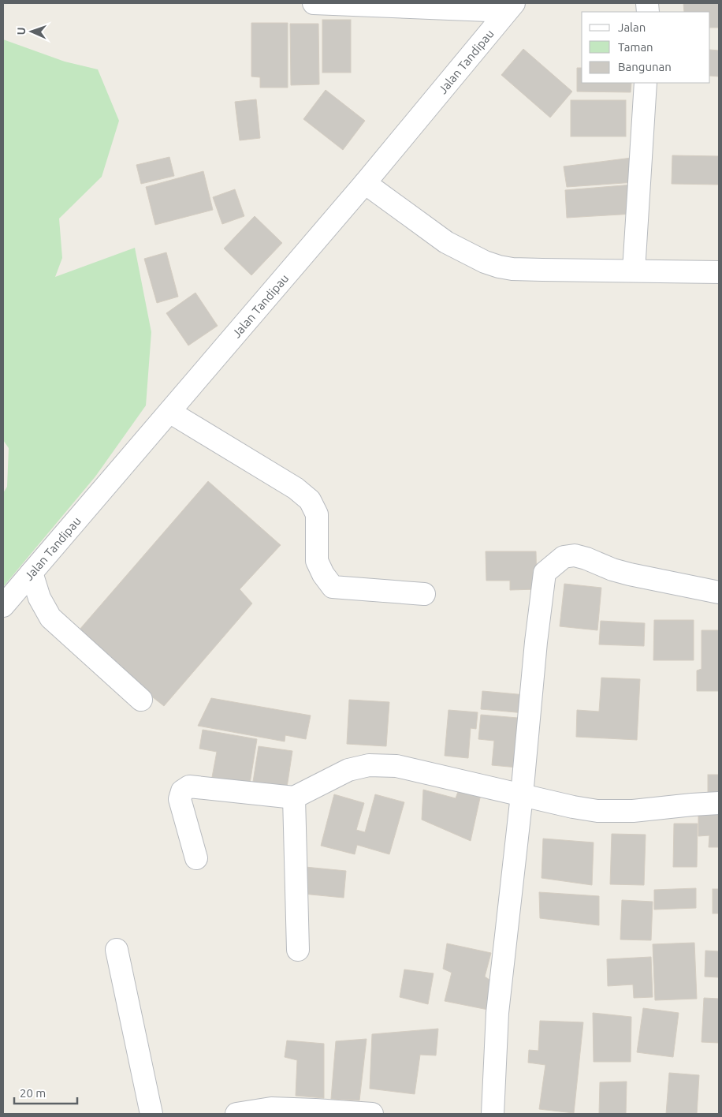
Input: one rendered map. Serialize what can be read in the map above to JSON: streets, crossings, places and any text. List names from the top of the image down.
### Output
{
  "streets": {
    "street": ["Jalan Tandipau"]
  },
  "legend": ["Jalan", "Taman", "Bangunan"],
  "scale_bar": "20 m",
  "north": "left"
}
